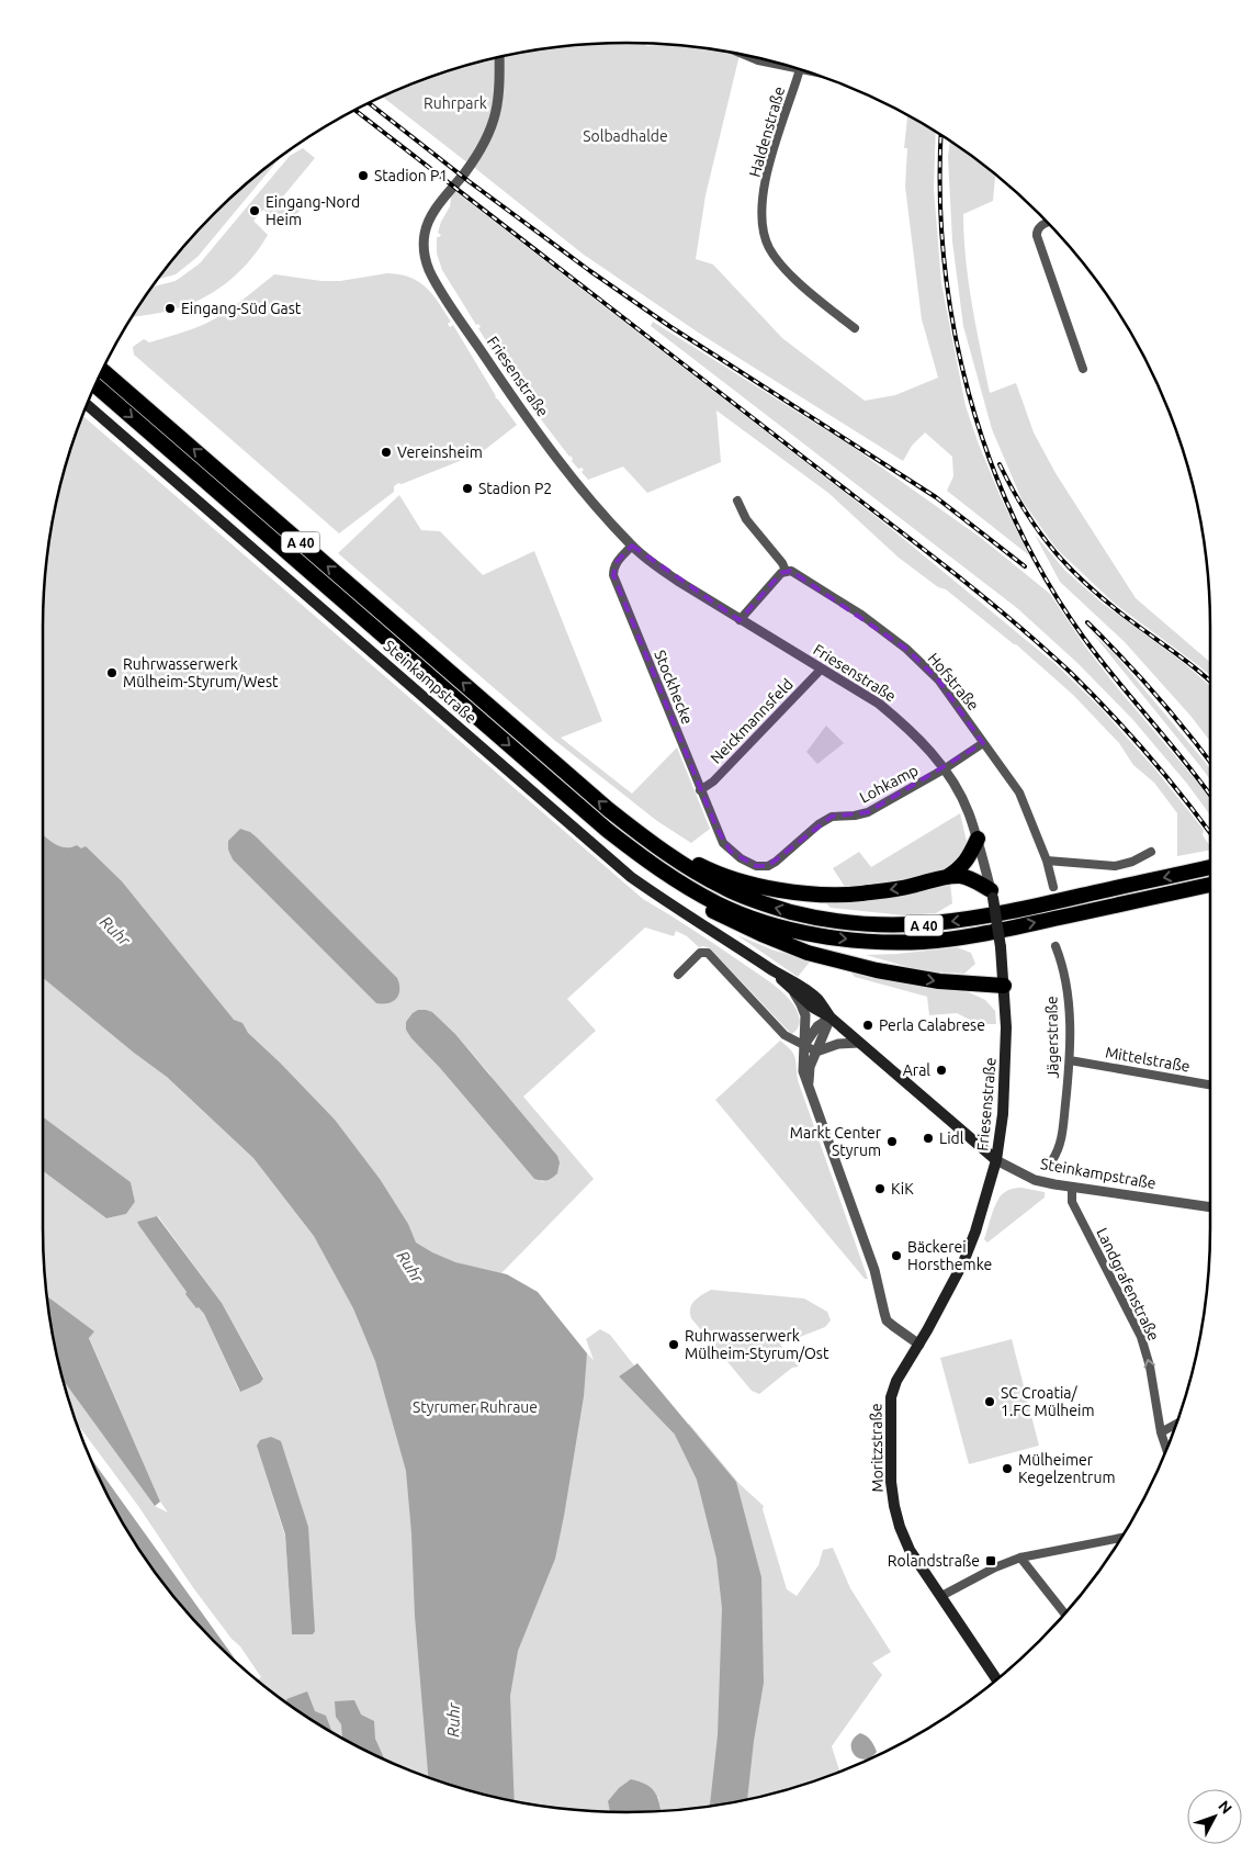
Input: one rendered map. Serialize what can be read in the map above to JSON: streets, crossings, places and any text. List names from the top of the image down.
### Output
{
  "streets": {
    "highway": ["A 40"],
    "main road": ["Friesenstraße", "Steinkampstraße", "Moritzstraße"],
    "street": [
      "Haldenstraße",
      "Hofstraße",
      "Stockhecke",
      "Neickmannsfeld",
      "Lohkamp",
      "Jägerstraße",
      "Mittelstraße",
      "Landgrafenstraße"
    ]
  },
  "crossings": [
    ["Friesenstraße", "Steinkampstraße"],
    ["Friesenstraße", "Stockhecke"],
    ["Friesenstraße", "Neickmannsfeld"],
    ["Friesenstraße", "Lohkamp"],
    ["Friesenstraße", "Moritzstraße"],
    ["Steinkampstraße", "Landgrafenstraße"],
    ["Hofstraße", "Lohkamp"],
    ["Stockhecke", "Neickmannsfeld"],
    ["Stockhecke", "Lohkamp"],
    ["Jägerstraße", "Mittelstraße"]
  ],
  "one_way": ["Landgrafenstraße"],
  "water": ["Ruhr"],
  "parks": ["Ruhrpark", "Solbadhalde", "Styrumer Ruhraue"],
  "places": {
    "other": [
      "Stadion P1",
      "Eingang-Nord Heim",
      "Eingang-Süd Gast",
      "Vereinsheim",
      "Stadion P2",
      "Ruhrwasserwerk Mülheim-Styrum/West",
      "Perla Calabrese",
      "Aral",
      "Lidl",
      "Markt Center Styrum",
      "KiK",
      "Bäckerei Horsthemke",
      "Ruhrwasserwerk Mülheim-Styrum/Ost",
      "SC Croatia/ 1.FC Mülheim",
      "Mülheimer Kegelzentrum"
    ],
    "transit": ["Rolandstraße"]
  },
  "north": "top right"
}
